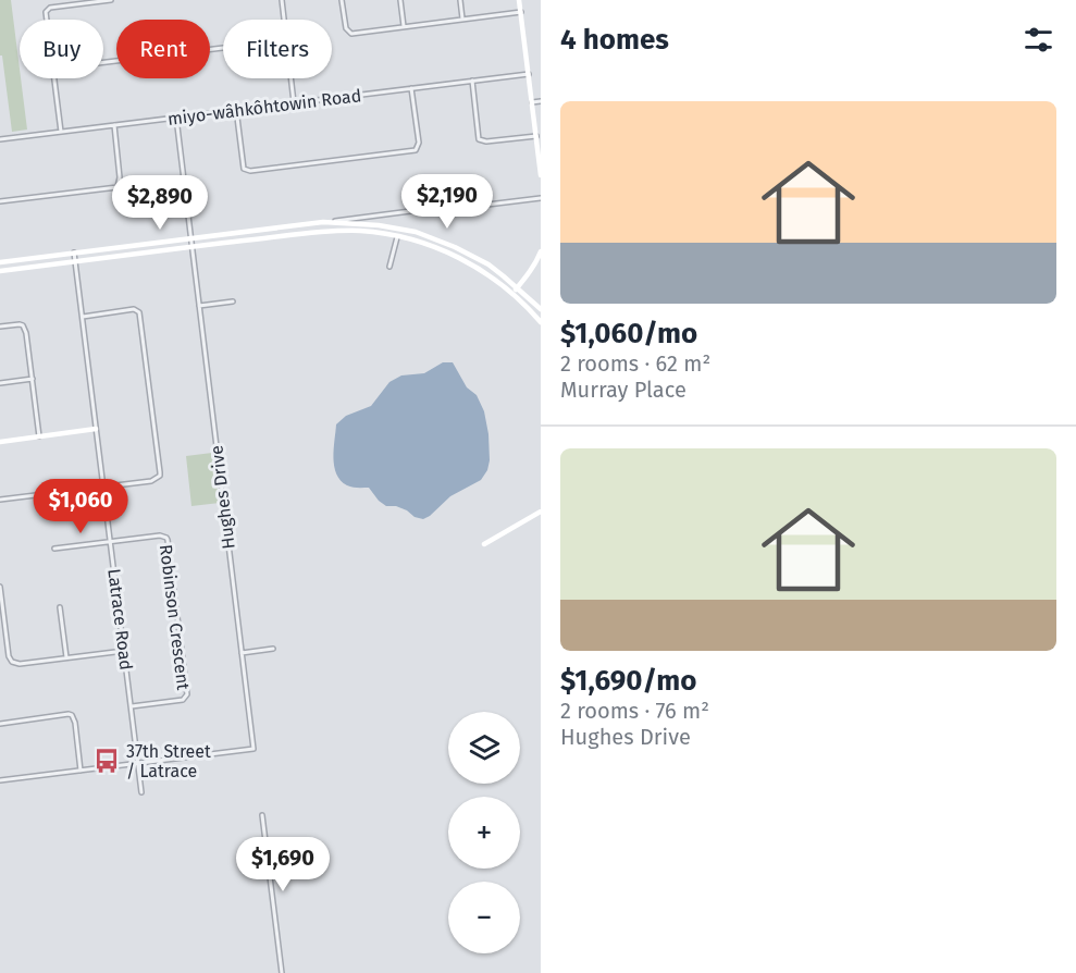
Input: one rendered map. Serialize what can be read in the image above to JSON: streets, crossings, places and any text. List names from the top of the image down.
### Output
{
  "streets": {
    "street": [
      "miyo-wâhkôhtowin Road",
      "Hughes Drive",
      "Robinson Crescent",
      "Latrace Road"
    ]
  },
  "crossings": [
    ["miyo-wâhkôhtowin Road", "Hughes Drive"],
    ["Hughes Drive", "Latrace Road"],
    ["Robinson Crescent", "Latrace Road"]
  ],
  "places": {
    "bus stop": ["37th Street / Latrace"]
  },
  "page": {
    "heading": "4 homes",
    "chip": ["Buy", "Rent", "Filters"],
    "list": [
      {
        "name": "$1,060/mo",
        "note": "2 rooms · 62 m² · Murray Place"
      },
      {
        "name": "$1,690/mo",
        "note": "2 rooms · 76 m² · Hughes Drive"
      }
    ],
    "price": [
      "$2,190",
      "$2,890",
      "$1,060",
      "$1,690"
    ],
    "map_buttons": ["+", "−"]
  }
}
